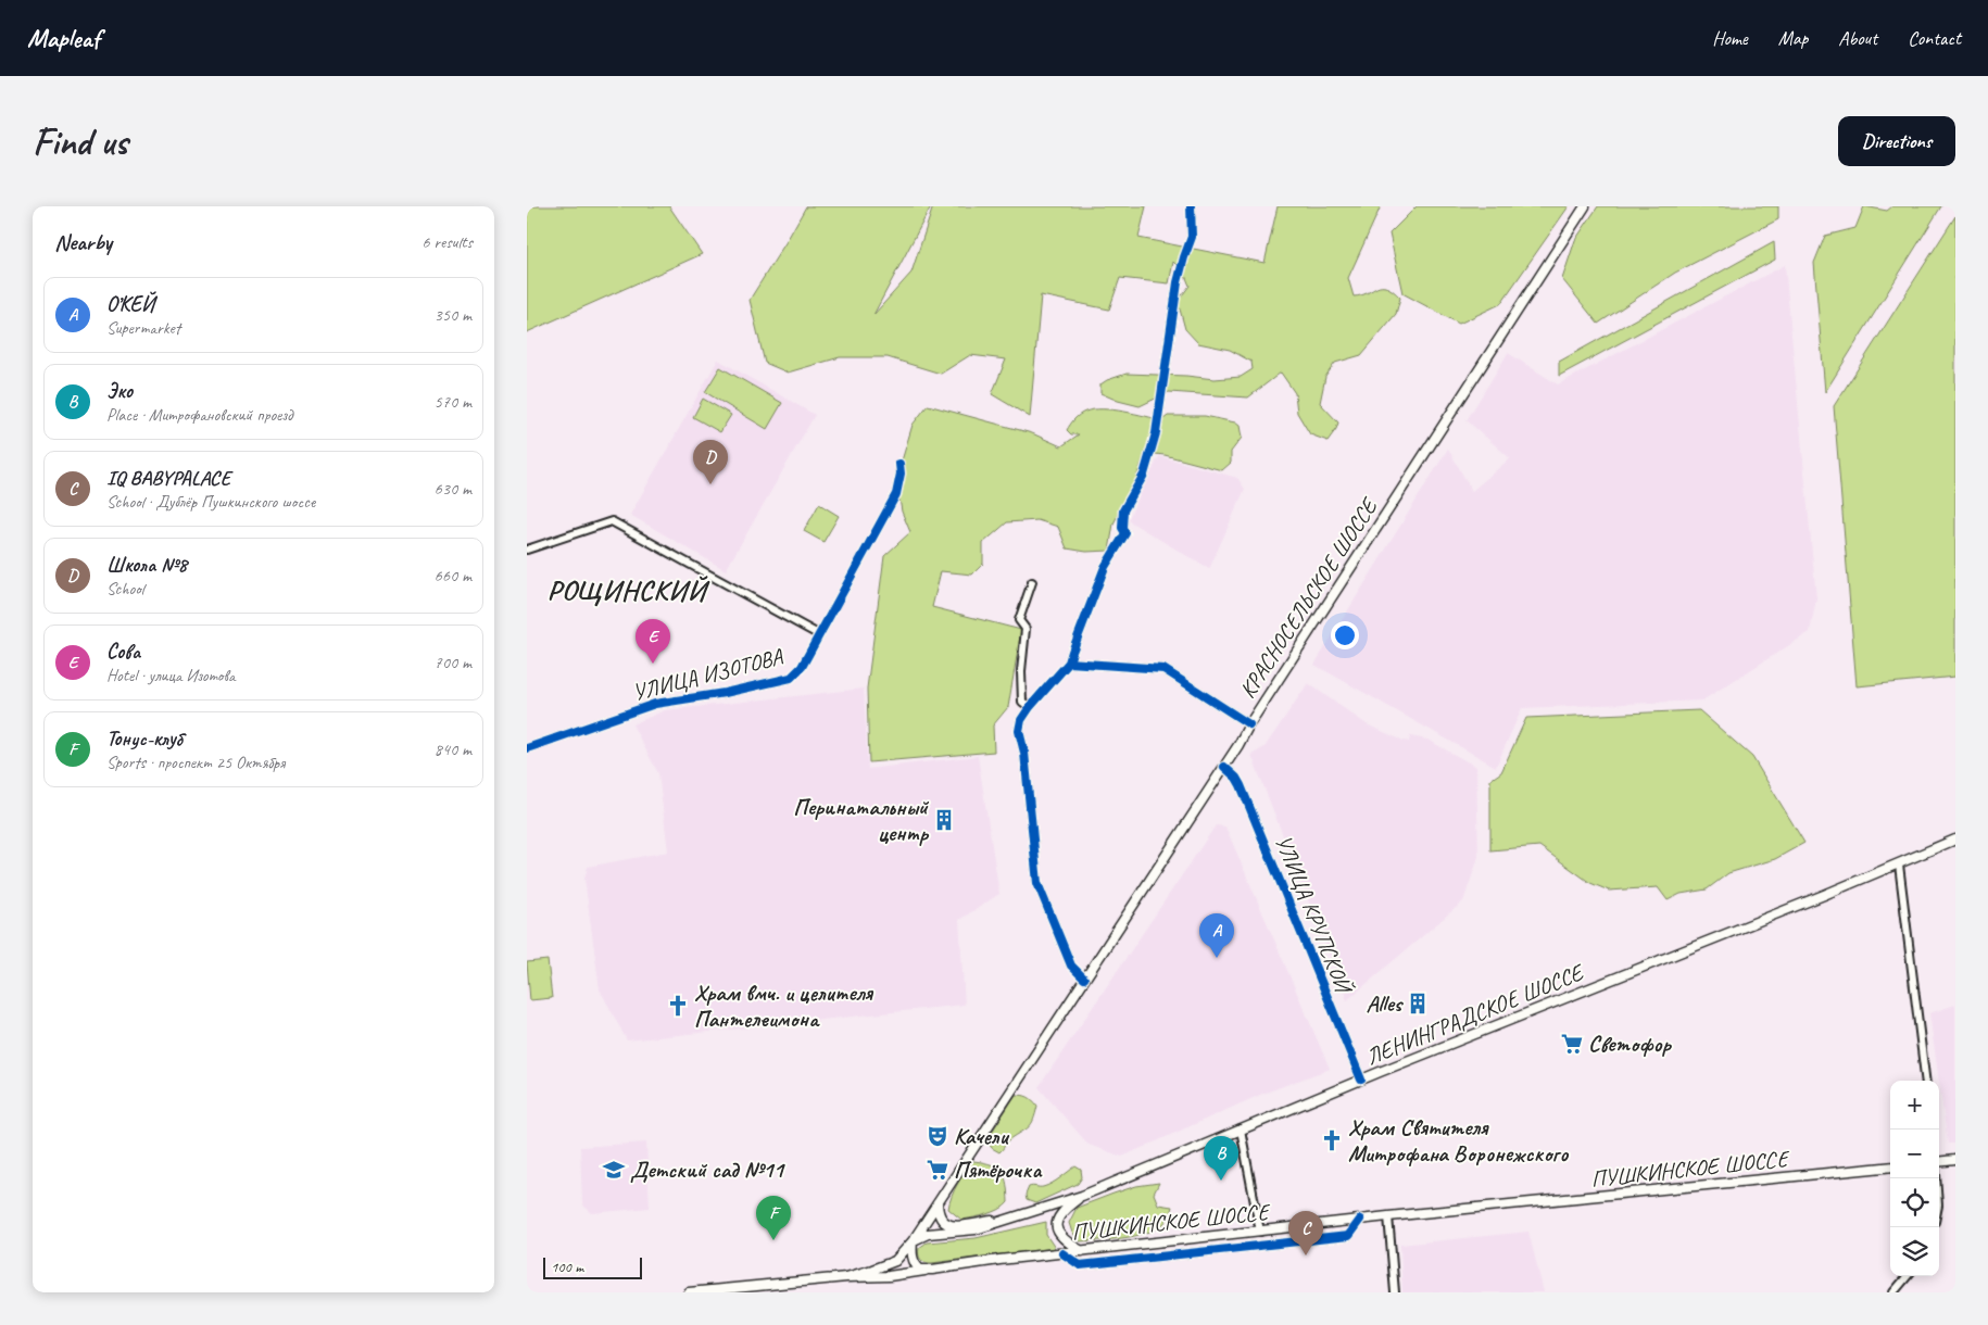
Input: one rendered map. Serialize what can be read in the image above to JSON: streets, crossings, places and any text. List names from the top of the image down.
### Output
{
  "streets": {
    "main road": ["КРАСНОСЕЛЬСКОЕ ШОССЕ", "ЛЕНИНГРАДСКОЕ ШОССЕ", "ПУШКИНСКОЕ ШОССЕ"],
    "street": ["УЛИЦА ИЗОТОВА", "УЛИЦА КРУПСКОЙ"]
  },
  "crossings": [
    ["КРАСНОСЕЛЬСКОЕ ШОССЕ", "УЛИЦА КРУПСКОЙ"],
    ["КРАСНОСЕЛЬСКОЕ ШОССЕ", "ЛЕНИНГРАДСКОЕ ШОССЕ"],
    ["КРАСНОСЕЛЬСКОЕ ШОССЕ", "ПУШКИНСКОЕ ШОССЕ"],
    ["УЛИЦА КРУПСКОЙ", "ЛЕНИНГРАДСКОЕ ШОССЕ"]
  ],
  "districts": ["РОЩИНСКИЙ"],
  "places": {
    "building": ["Перинатальный центр", "Alles"],
    "church": ["Храм вмч. и целителя Пантелеимона", "Храм Святителя Митрофана Воронежского"],
    "supermarket": ["Светофор", "Пятёрочка"],
    "theatre": ["Качели"],
    "school or university": ["Детский сад №11"]
  },
  "scale_bar": "100 m",
  "page": {
    "header": "Mapleaf",
    "nav": [
      "Home",
      "Map",
      "About",
      "Contact"
    ],
    "buttons": "Directions",
    "title": "Find us",
    "heading": ["Nearby", "6 results"],
    "list": [
      {
        "mark": "A",
        "name": "О’КЕЙ",
        "note": "Supermarket",
        "value": "350 m"
      },
      {
        "mark": "B",
        "name": "Эко",
        "note": "Place · Митрофановский проезд",
        "value": "570 m"
      },
      {
        "mark": "C",
        "name": "IQ BABYPALACE",
        "note": "School · Дублёр Пушкинского шоссе",
        "value": "630 m"
      },
      {
        "mark": "D",
        "name": "Школа №8",
        "note": "School",
        "value": "660 m"
      },
      {
        "mark": "E",
        "name": "Сова",
        "note": "Hotel · улица Изотова",
        "value": "700 m"
      },
      {
        "mark": "F",
        "name": "Тонус-клуб",
        "note": "Sports · проспект 25 Октября",
        "value": "840 m"
      }
    ],
    "pins": [
      "D",
      "E",
      "A",
      "B",
      "F",
      "C"
    ],
    "map_buttons": ["+", "−"],
    "scale": "100 m"
  }
}
